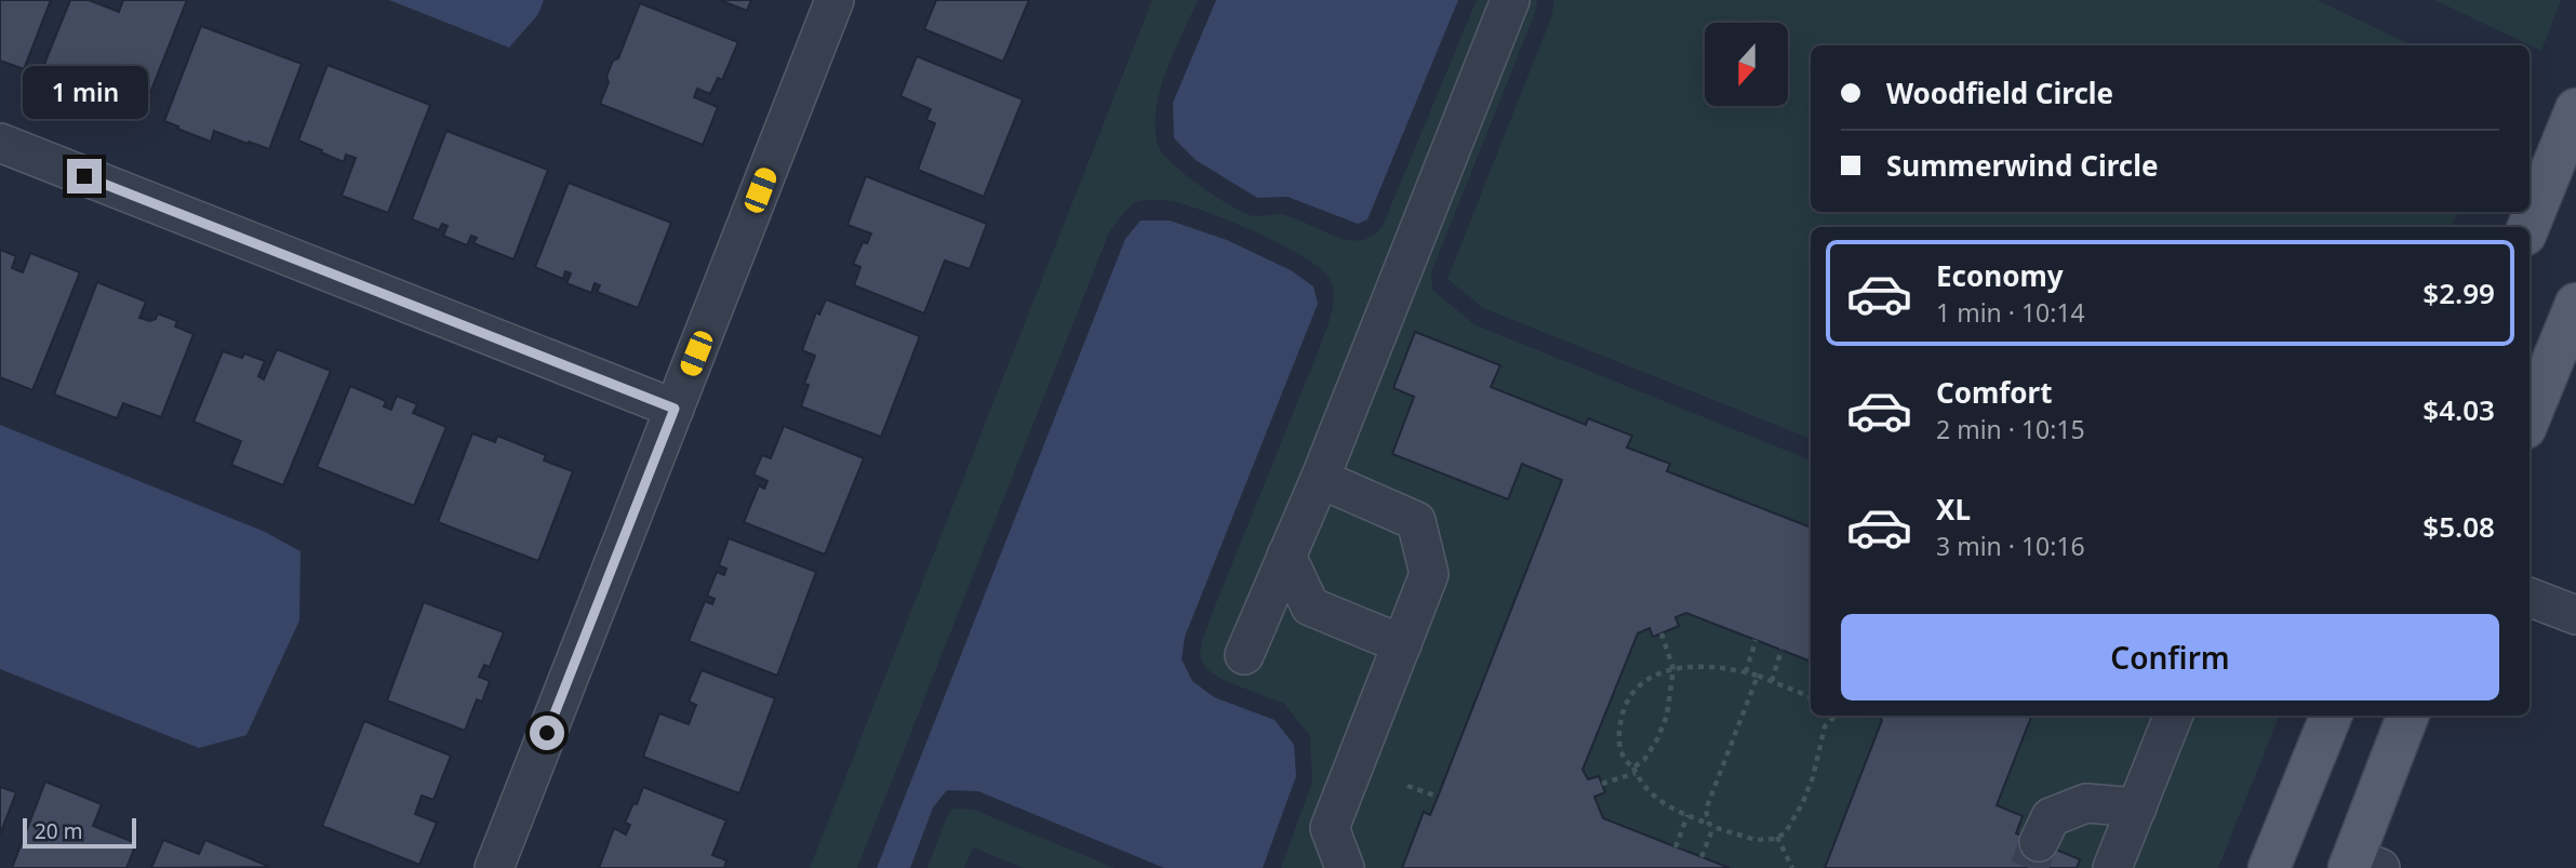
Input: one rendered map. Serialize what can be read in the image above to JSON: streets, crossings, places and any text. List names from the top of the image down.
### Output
{
  "scale_bar": "20 m",
  "north": "bottom",
  "page": {
    "banner": ["Woodfield Circle", "Summerwind Circle"],
    "bubble": "1 min",
    "list": [
      {
        "name": "Economy",
        "note": "1 min · 10:14",
        "value": "$2.99"
      },
      {
        "name": "Comfort",
        "note": "2 min · 10:15",
        "value": "$4.03"
      },
      {
        "name": "XL",
        "note": "3 min · 10:16",
        "value": "$5.08"
      }
    ],
    "buttons": "Confirm",
    "scale": "20 m"
  }
}
